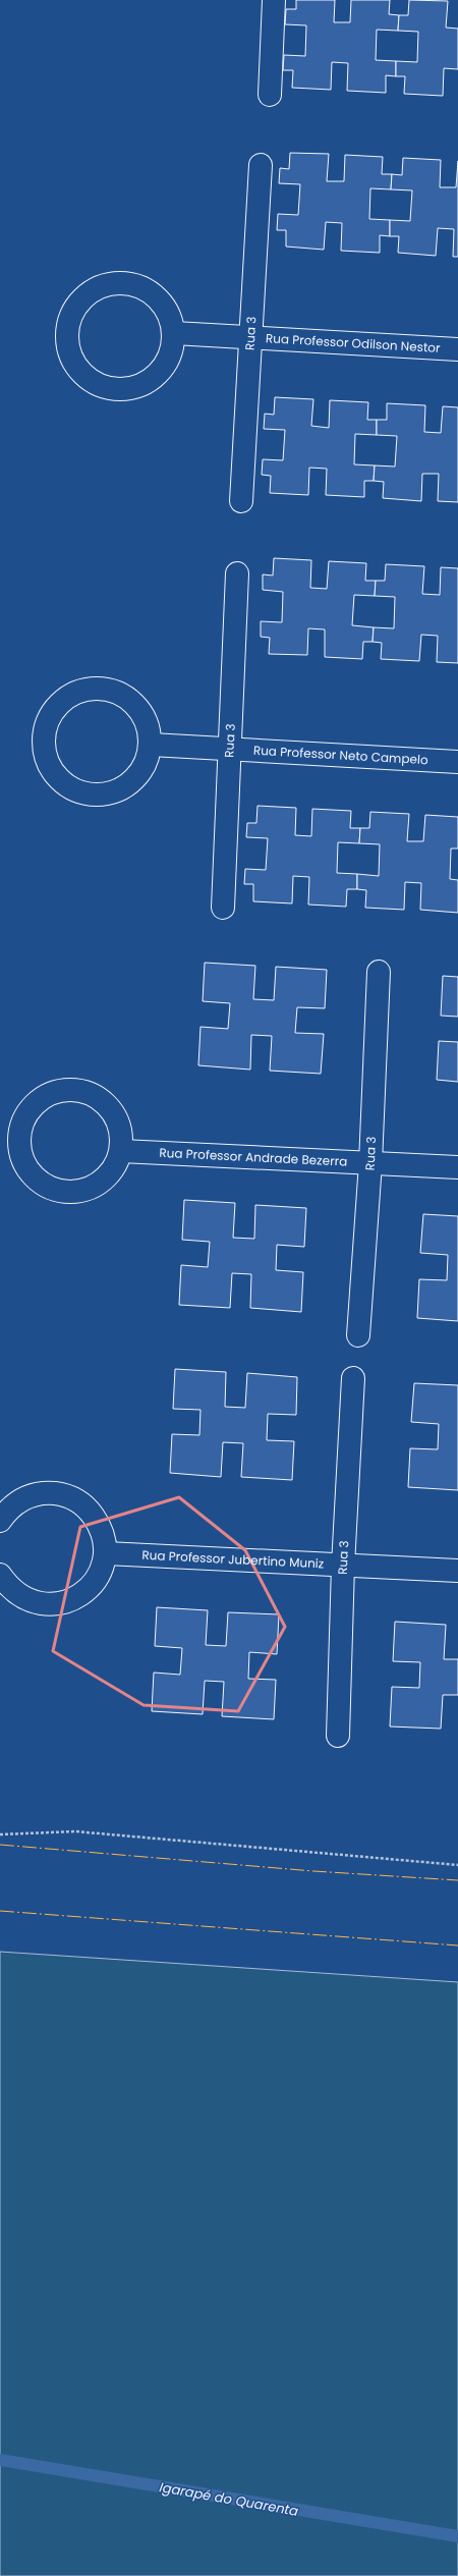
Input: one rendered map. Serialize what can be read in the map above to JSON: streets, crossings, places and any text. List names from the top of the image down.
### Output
{
  "streets": {
    "street": [
      "Rua 3",
      "Rua Professor Odilson Nestor",
      "Rua Professor Neto Campelo",
      "Rua Professor Andrade Bezerra",
      "Rua Professor Jubertino Muniz"
    ]
  },
  "crossings": [
    ["Rua 3", "Rua Professor Odilson Nestor"],
    ["Rua 3", "Rua Professor Neto Campelo"],
    ["Rua 3", "Rua Professor Andrade Bezerra"],
    ["Rua 3", "Rua Professor Jubertino Muniz"]
  ],
  "water": ["Igarapé do Quarenta"]
}
